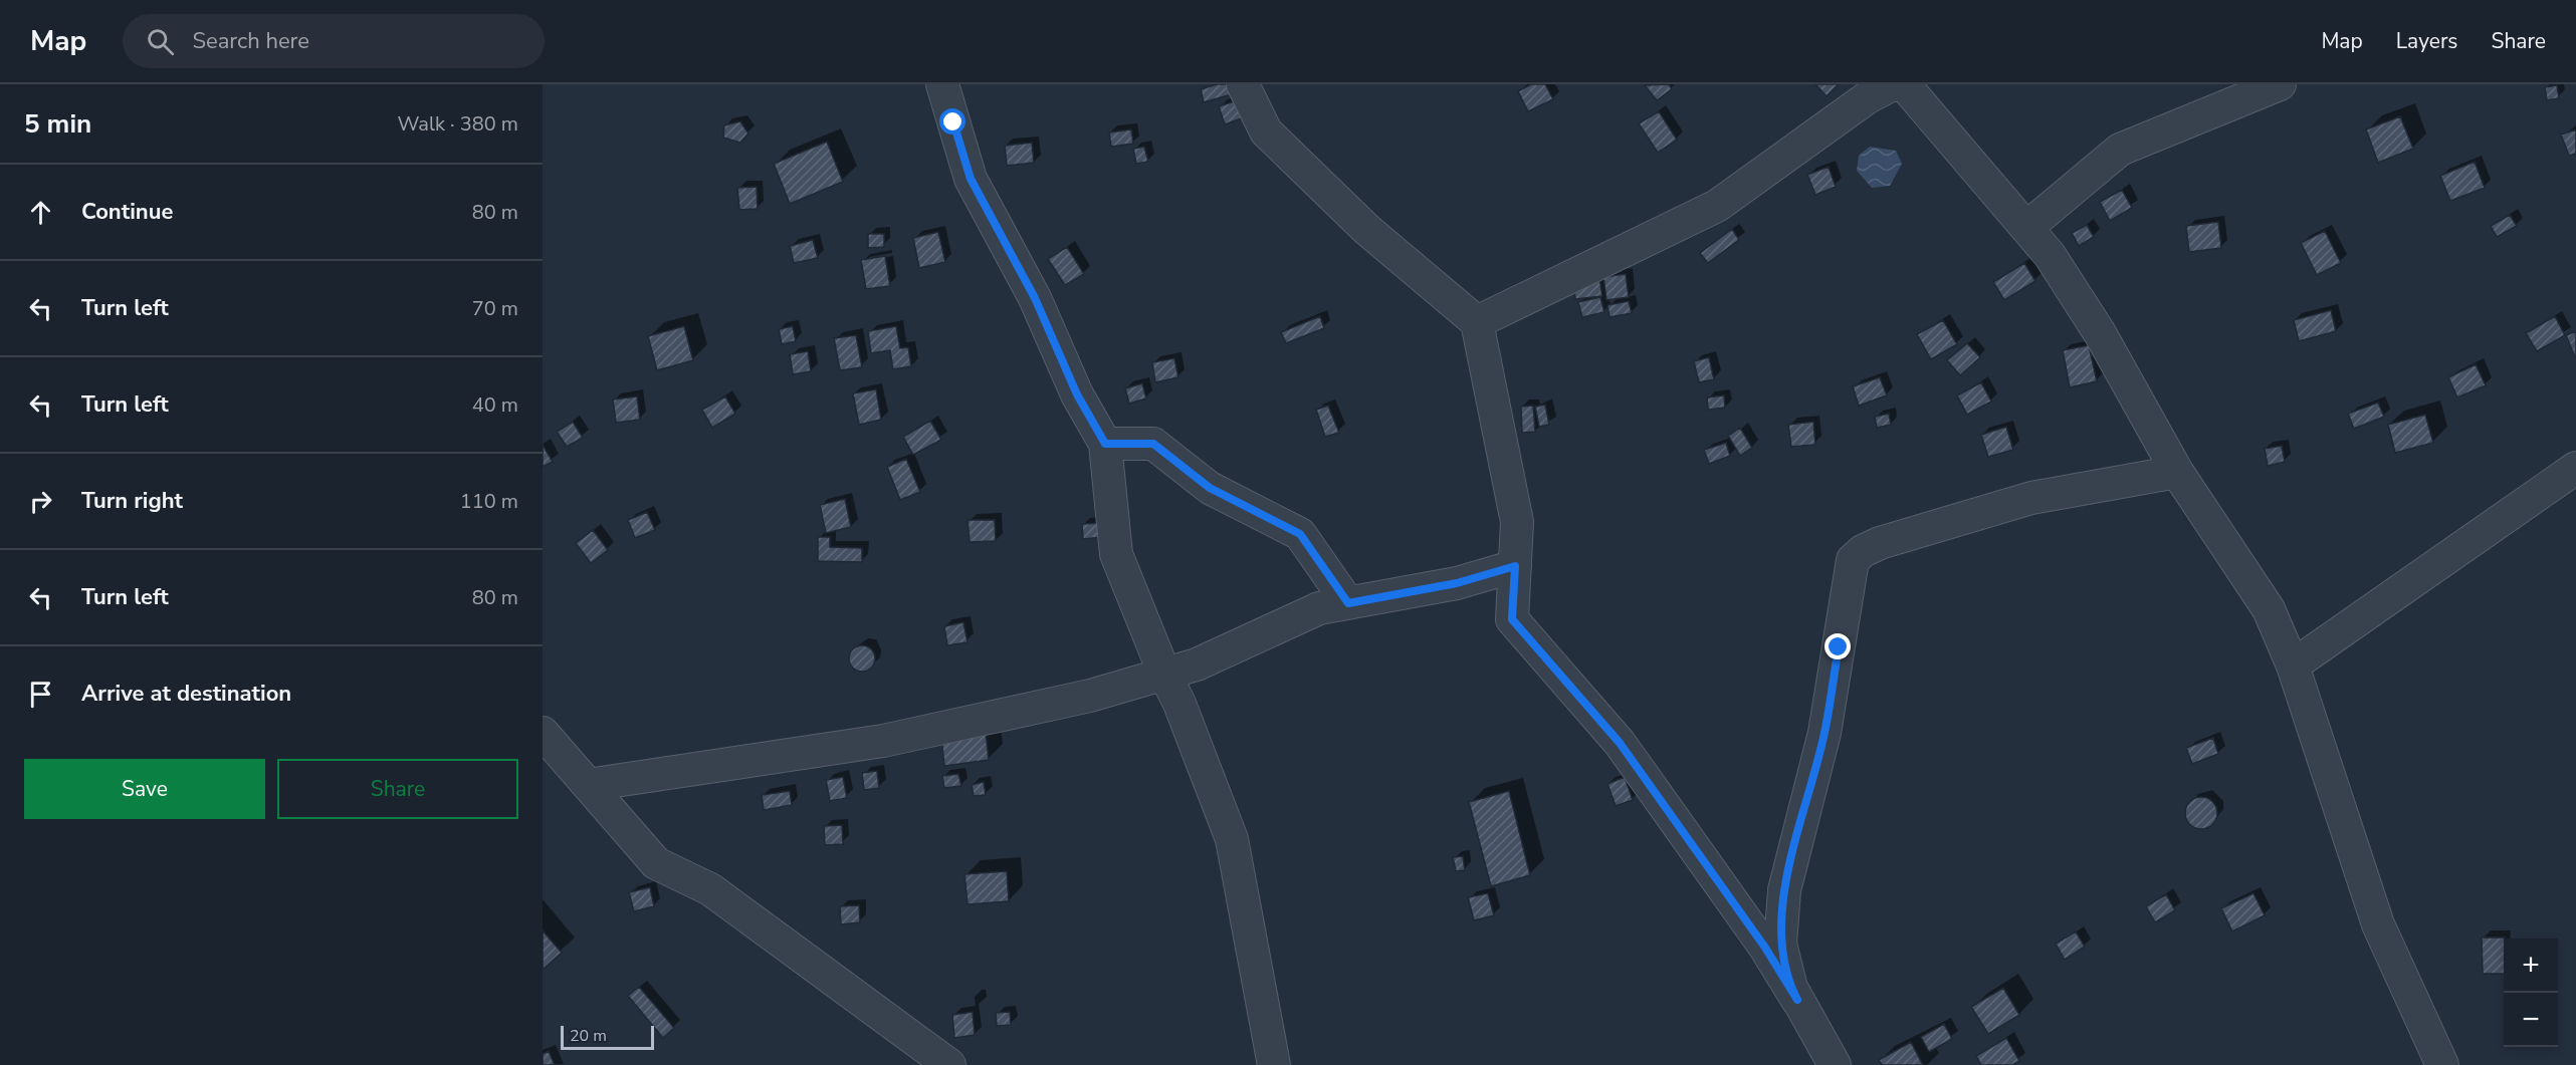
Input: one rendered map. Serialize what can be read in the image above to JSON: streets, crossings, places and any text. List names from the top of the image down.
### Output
{
  "scale_bar": "20 m",
  "page": {
    "header": "Map",
    "search": "Search here",
    "nav": ["Map", "Layers", "Share"],
    "heading": ["5 min", "Walk · 380 m"],
    "list": [
      ["Continue", "80 m"],
      ["Turn left", "70 m"],
      ["Turn left", "40 m"],
      ["Turn right", "110 m"],
      ["Turn left", "80 m"],
      "Arrive at destination"
    ],
    "buttons": ["Save", "Share"],
    "map_buttons": ["+", "−"],
    "scale": "20 m"
  }
}
